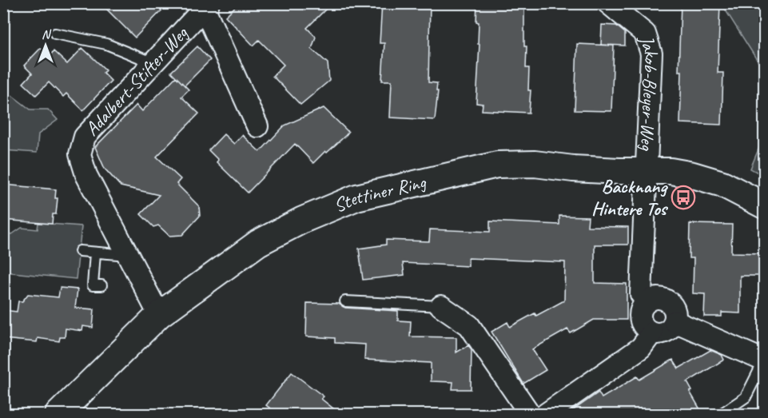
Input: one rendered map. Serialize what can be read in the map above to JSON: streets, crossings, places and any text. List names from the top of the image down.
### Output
{
  "streets": {
    "street": ["Adalbert-Stifter-Weg", "Jakob-Bleyer-Weg", "Stettiner Ring"]
  },
  "crossings": [
    ["Adalbert-Stifter-Weg", "Stettiner Ring"],
    ["Jakob-Bleyer-Weg", "Stettiner Ring"]
  ],
  "places": {
    "bus stop": ["Backnang Hintere Tos"]
  },
  "north": "top"
}
